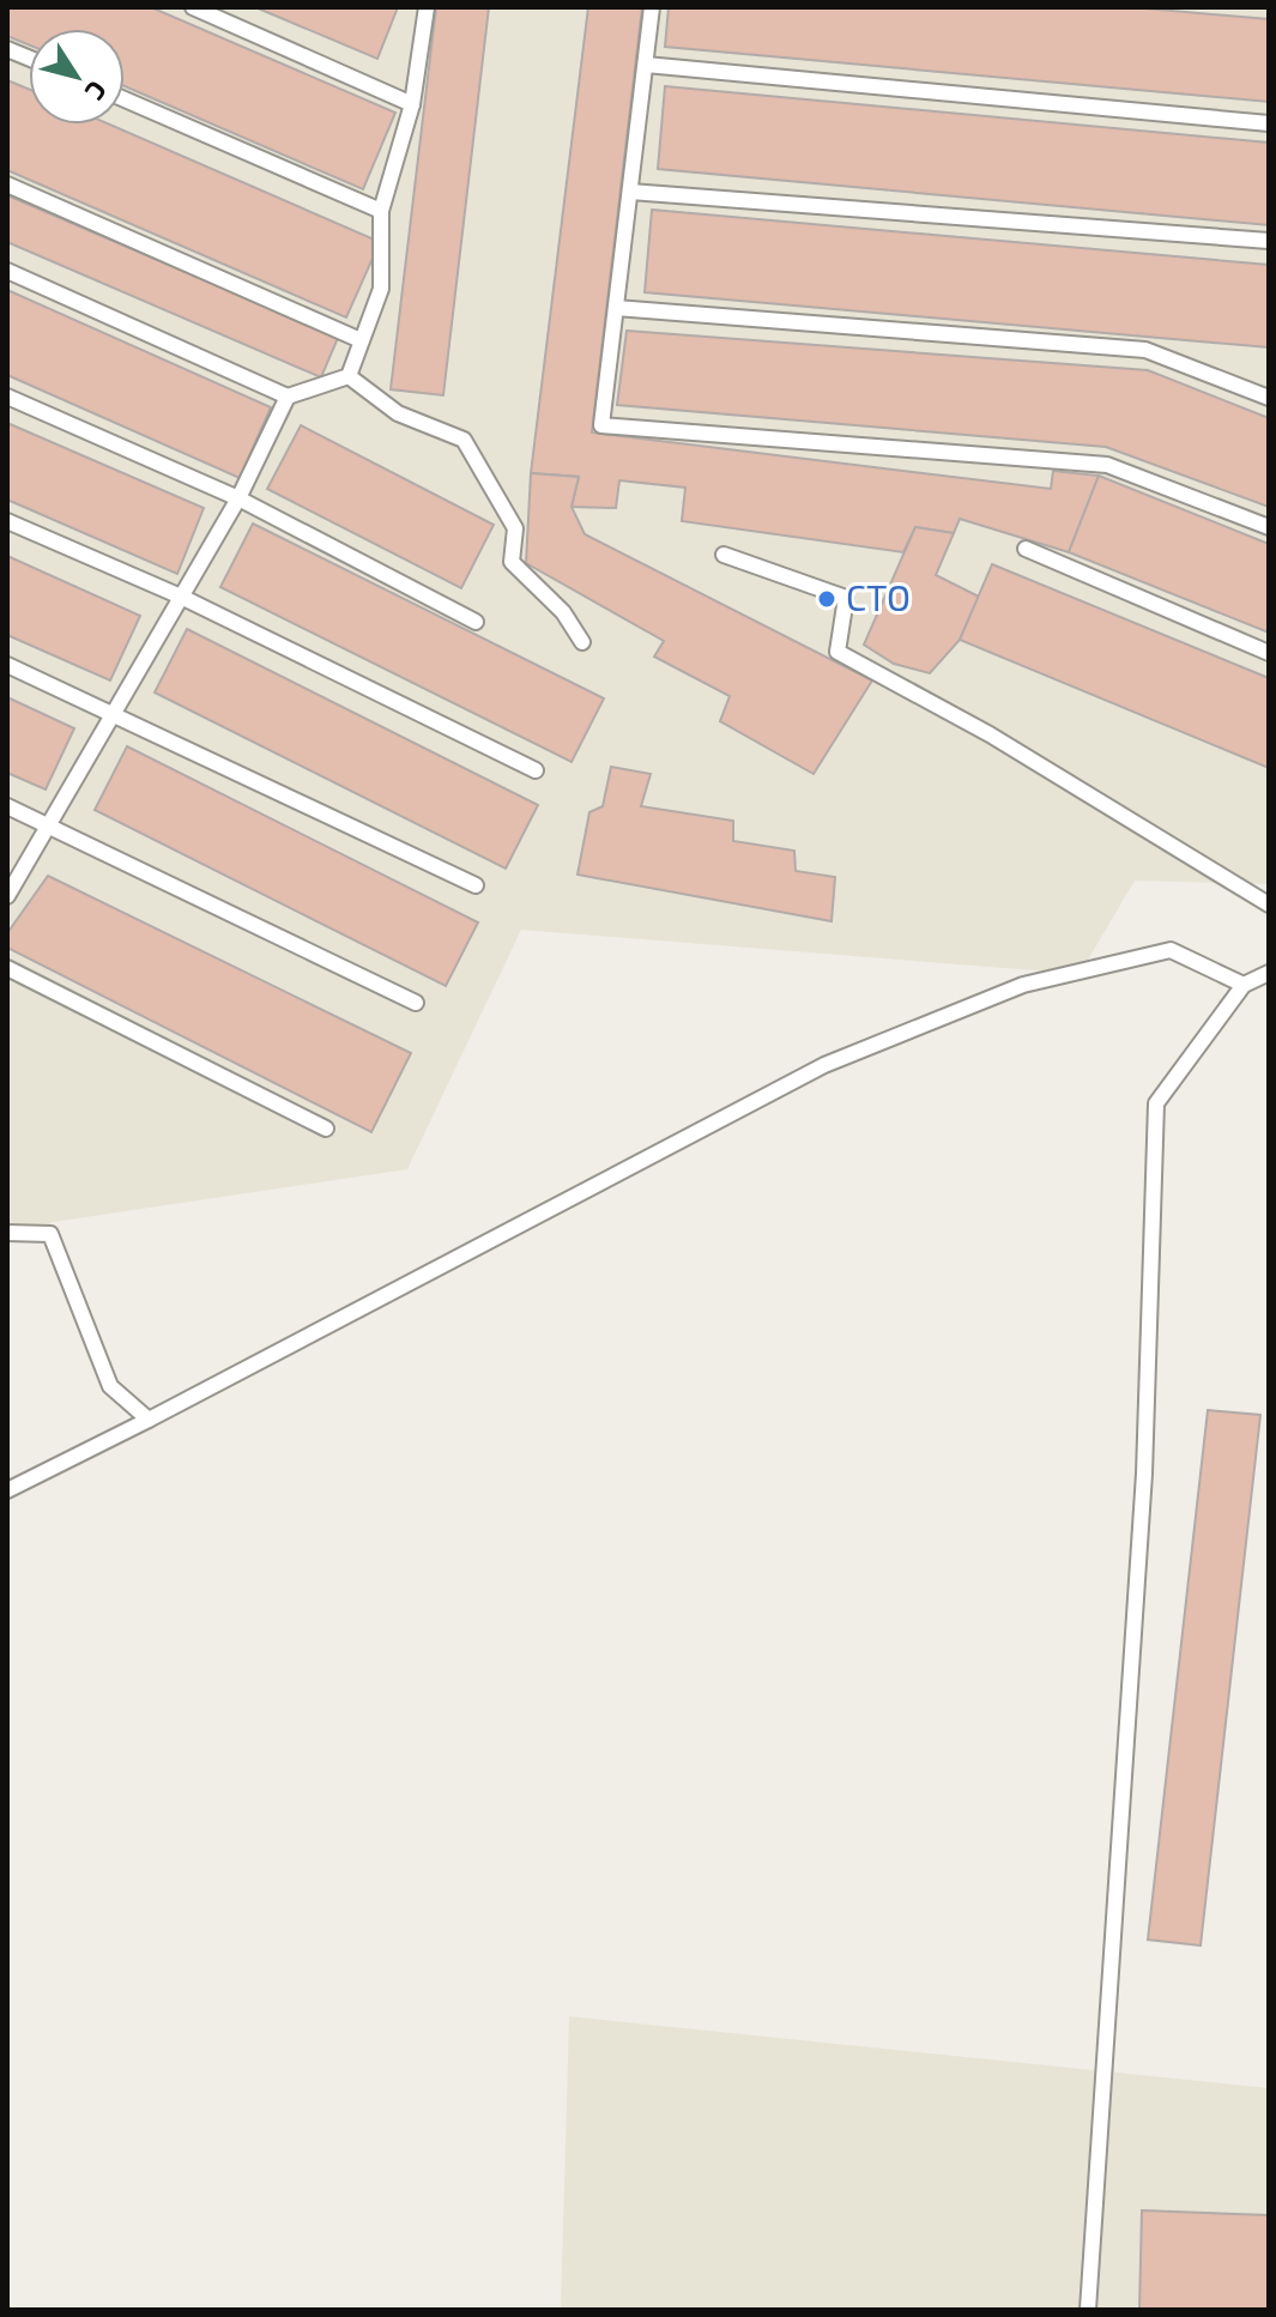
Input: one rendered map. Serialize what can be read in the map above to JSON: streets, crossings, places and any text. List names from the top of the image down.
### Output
{
  "places": ["СТО"],
  "north": "bottom right"
}
